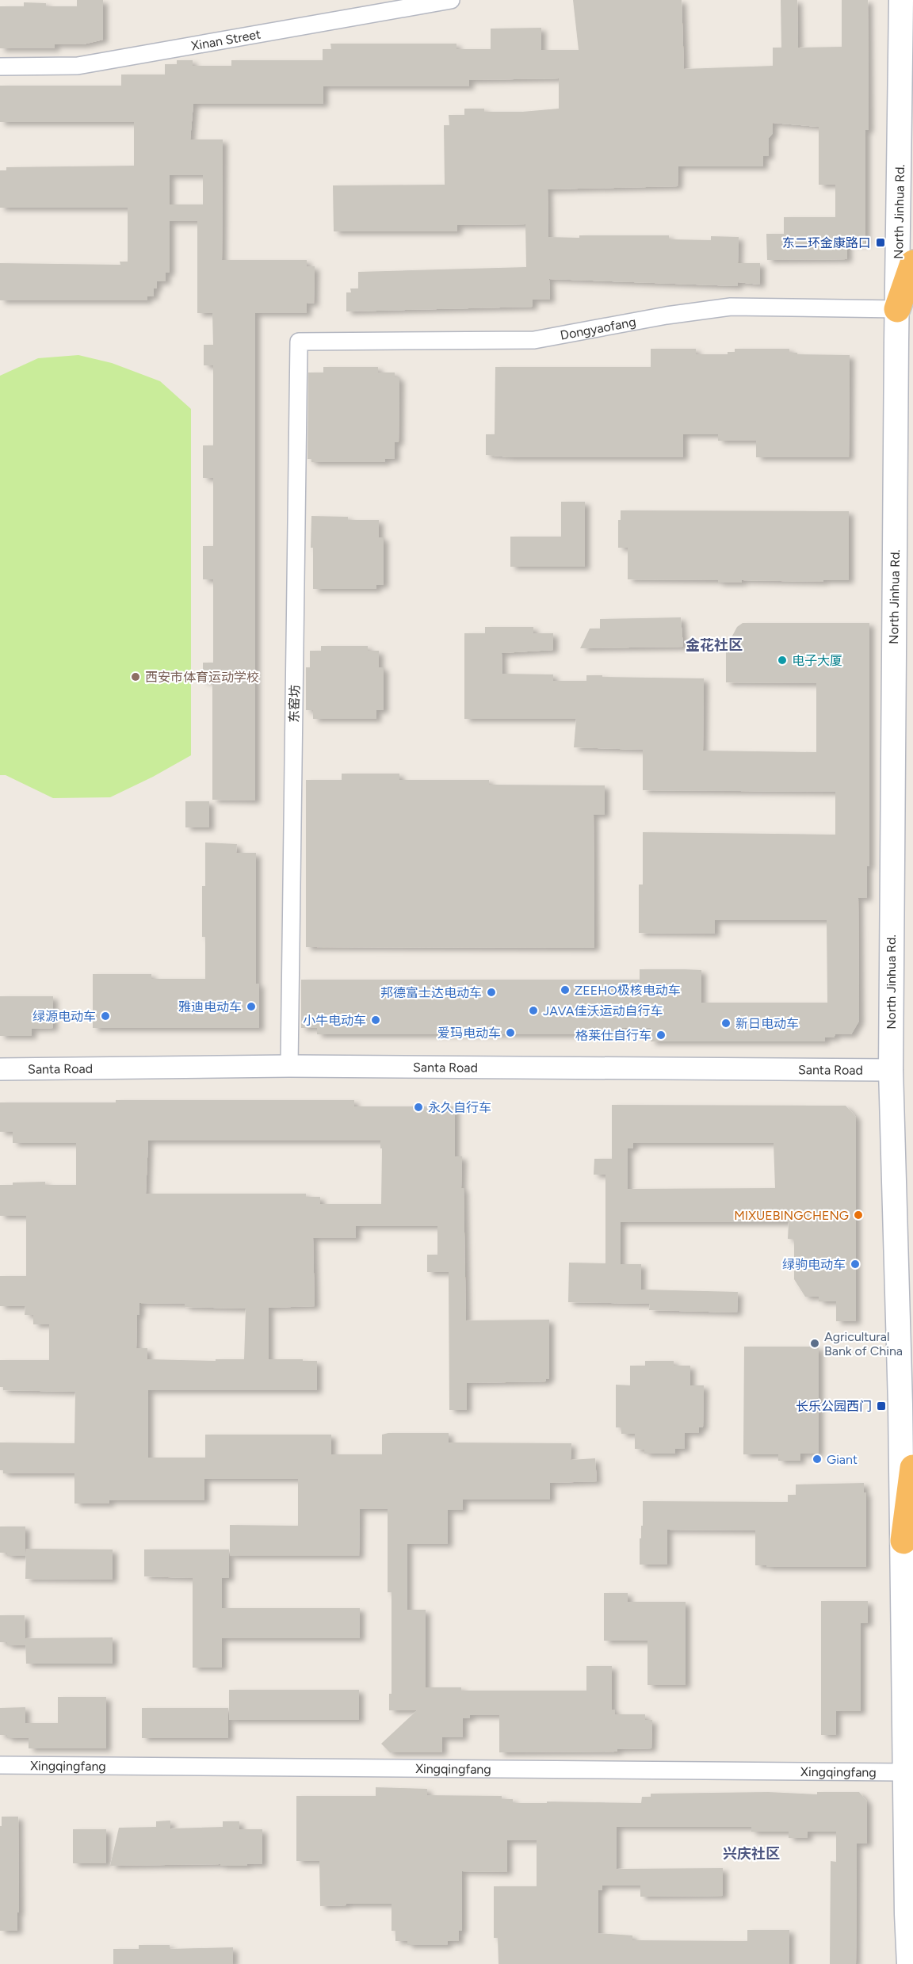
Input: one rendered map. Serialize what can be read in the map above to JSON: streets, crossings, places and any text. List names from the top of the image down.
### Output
{
  "streets": {
    "main road": ["North Jinhua Rd."],
    "street": [
      "Xinan Street",
      "Dongyaofang",
      "Santa Road",
      "Xingqingfang"
    ]
  },
  "crossings": [
    ["North Jinhua Rd.", "Dongyaofang"],
    ["North Jinhua Rd.", "Santa Road"],
    ["North Jinhua Rd.", "Xingqingfang"],
    ["Dongyaofang", "Santa Road"]
  ],
  "districts": ["金花社区", "兴庆社区"],
  "places": {
    "transit": ["东二环金康路口", "长乐公园西门"],
    "other": [
      "电子大厦",
      "西安市体育运动学校",
      "ZEEHO极核电动车",
      "邦德富士达电动车",
      "雅迪电动车",
      "JAVA佳沃运动自行车",
      "绿源电动车",
      "小牛电动车",
      "新日电动车",
      "爱玛电动车",
      "格莱仕自行车",
      "永久自行车",
      "MIXUEBINGCHENG",
      "绿驹电动车",
      "Agricultural Bank of China",
      "Giant"
    ]
  }
}
